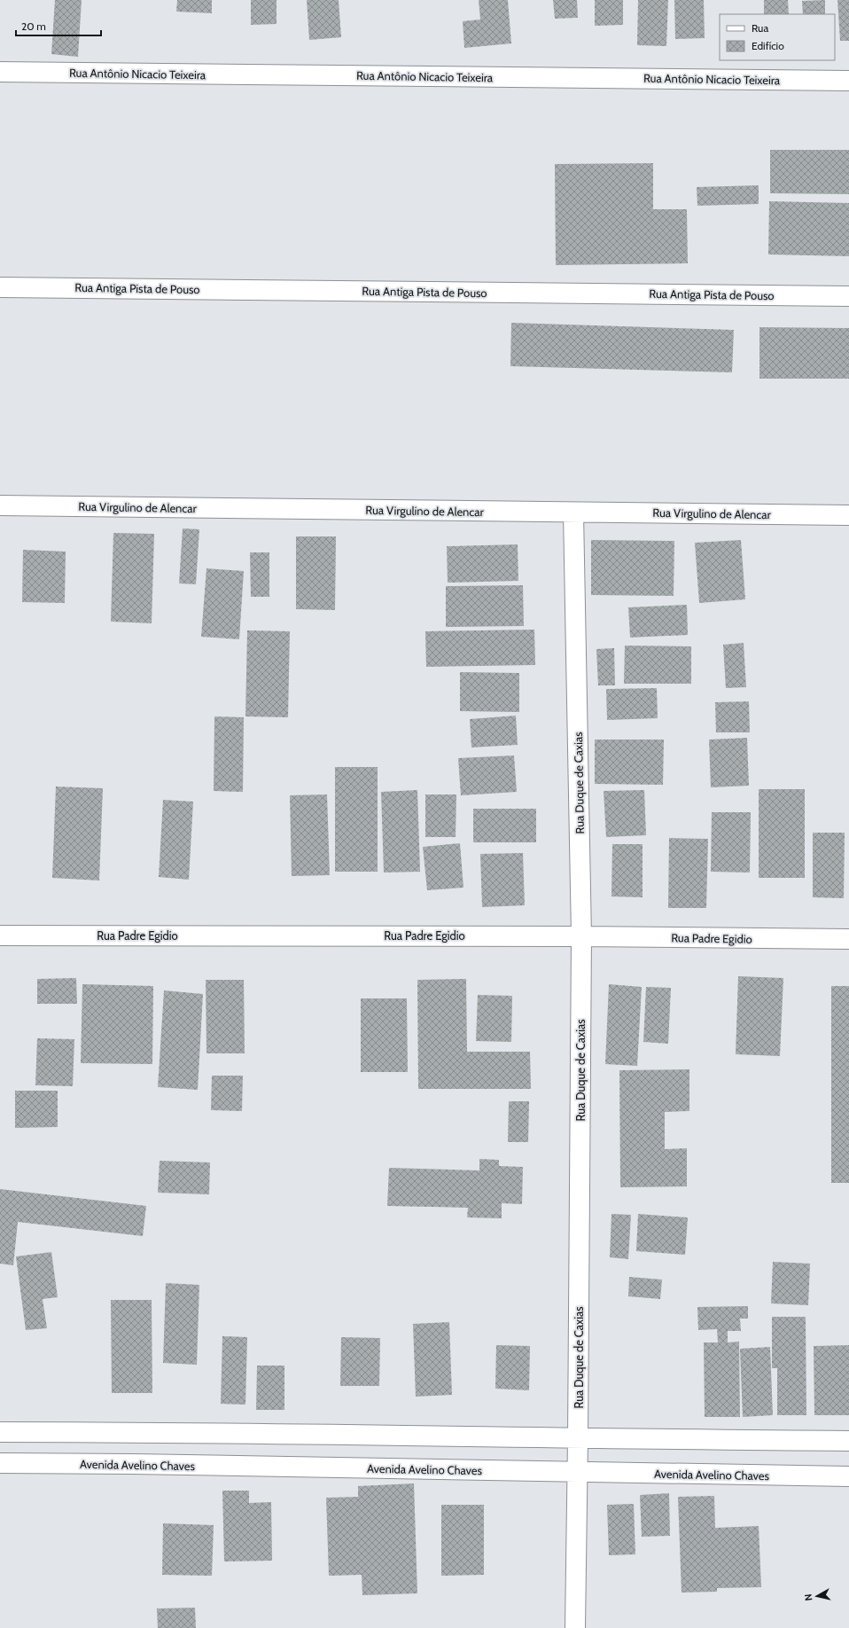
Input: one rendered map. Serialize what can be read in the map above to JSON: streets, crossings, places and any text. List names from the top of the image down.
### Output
{
  "streets": {
    "street": [
      "Rua Antônio Nicacio Teixeira",
      "Rua Antiga Pista de Pouso",
      "Rua Virgulino de Alencar",
      "Rua Duque de Caxias",
      "Rua Padre Egidio",
      "Avenida Avelino Chaves"
    ]
  },
  "crossings": [
    ["Rua Virgulino de Alencar", "Rua Duque de Caxias"],
    ["Rua Duque de Caxias", "Rua Padre Egidio"],
    ["Rua Duque de Caxias", "Avenida Avelino Chaves"]
  ],
  "legend": ["Rua", "Edifício"],
  "scale_bar": "20 m",
  "north": "left"
}
